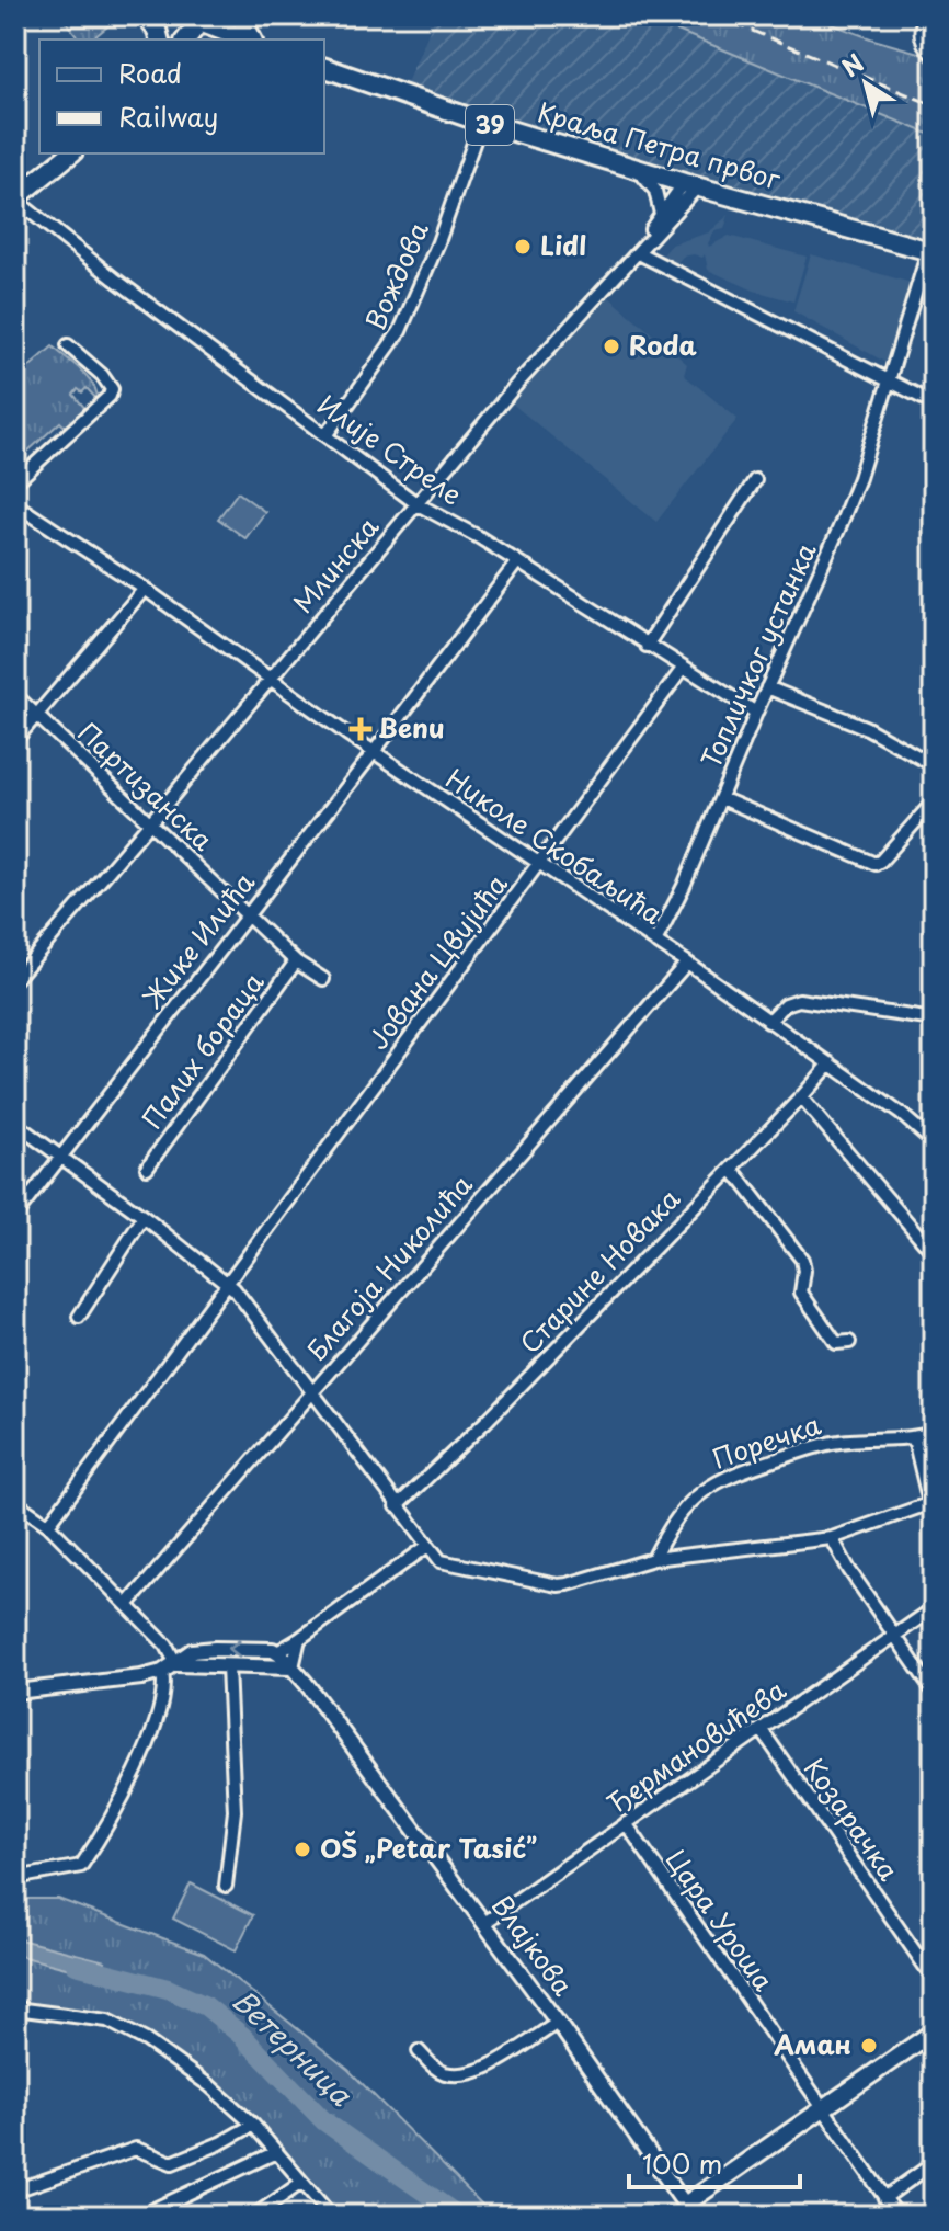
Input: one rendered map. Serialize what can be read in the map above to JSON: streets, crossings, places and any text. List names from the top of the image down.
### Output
{
  "streets": {
    "main road": ["39", "Краља Петра првог"],
    "street": [
      "Вождова",
      "Илије Стреле",
      "Млинска",
      "Топличког устанка",
      "Партизанска",
      "Николе Скобаљића",
      "Жике Илића",
      "Јована Цвијића",
      "Палих бораца",
      "Благоја Николића",
      "Старине Новака",
      "Поречка",
      "Ђермановићева",
      "Козарачка",
      "Цара Уроша",
      "Влајкова"
    ]
  },
  "crossings": [
    ["Краља Петра првог", "Вождова"],
    ["Краља Петра првог", "Млинска"],
    ["Краља Петра првог", "Топличког устанка"],
    ["Вождова", "Илије Стреле"],
    ["Илије Стреле", "Млинска"],
    ["Илије Стреле", "Топличког устанка"],
    ["Илије Стреле", "Жике Илића"],
    ["Илије Стреле", "Јована Цвијића"],
    ["Млинска", "Партизанска"],
    ["Млинска", "Николе Скобаљића"],
    ["Топличког устанка", "Николе Скобаљића"],
    ["Партизанска", "Жике Илића"],
    ["Партизанска", "Палих бораца"],
    ["Николе Скобаљића", "Жике Илића"],
    ["Николе Скобаљића", "Јована Цвијића"],
    ["Николе Скобаљића", "Благоја Николића"],
    ["Николе Скобаљића", "Старине Новака"],
    ["Ђермановићева", "Козарачка"],
    ["Ђермановићева", "Цара Уроша"],
    ["Ђермановићева", "Влајкова"]
  ],
  "water": ["Ветерница"],
  "places": {
    "other": [
      "Lidl",
      "Roda",
      "OŠ „Petar Tasić”",
      "Аман"
    ],
    "health": ["Benu"]
  },
  "legend": ["Road", "Railway"],
  "scale_bar": "100 m",
  "north": "top left"
}
